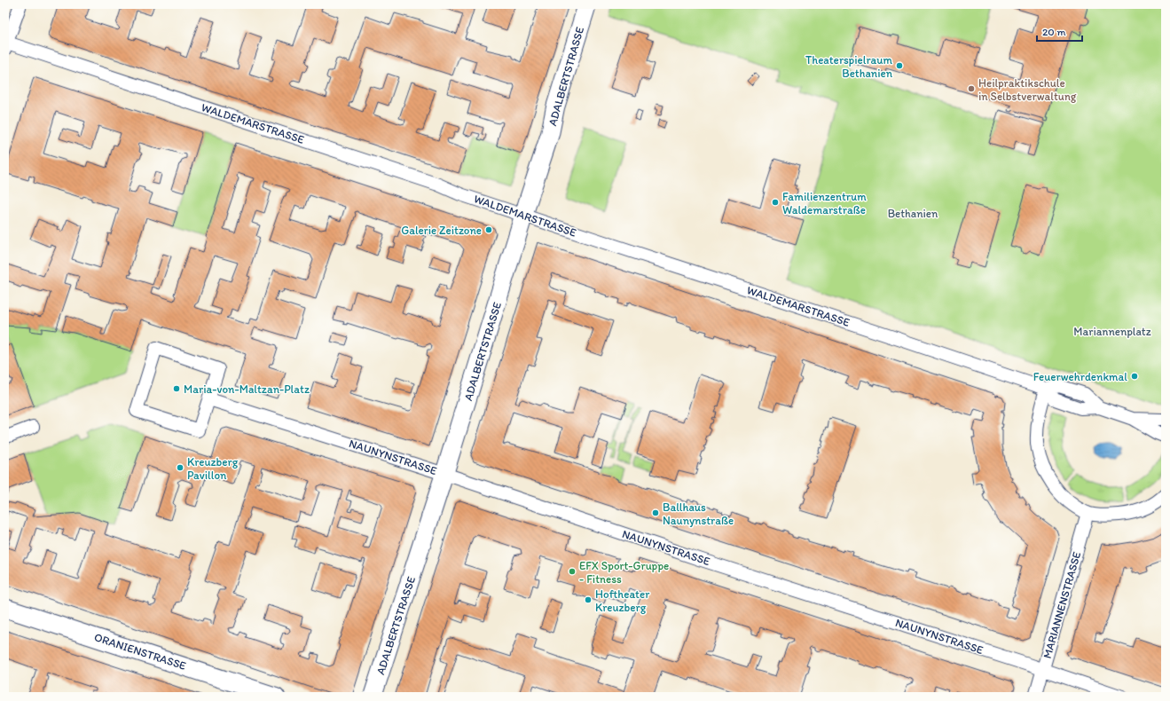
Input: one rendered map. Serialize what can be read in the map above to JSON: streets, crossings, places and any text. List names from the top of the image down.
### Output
{
  "streets": {
    "street": [
      "ADALBERTSTRASSE",
      "WALDEMARSTRASSE",
      "NAUNYNSTRASSE",
      "MARIANNENSTRASSE",
      "ORANIENSTRASSE"
    ]
  },
  "crossings": [
    ["ADALBERTSTRASSE", "WALDEMARSTRASSE"],
    ["ADALBERTSTRASSE", "NAUNYNSTRASSE"],
    ["NAUNYNSTRASSE", "MARIANNENSTRASSE"]
  ],
  "parks": ["Bethanien", "Mariannenplatz"],
  "places": [
    "Theaterspielraum Bethanien",
    "Heilpraktikschule in Selbstverwaltung",
    "Familienzentrum Waldemarstraße",
    "Galerie Zeitzone",
    "Feuerwehrdenkmal",
    "Maria-von-Maltzan-Platz",
    "Kreuzberg Pavillon",
    "Ballhaus Naunynstraße",
    "EFX Sport-Gruppe - Fitness",
    "Hoftheater Kreuzberg"
  ],
  "scale_bar": "20 m"
}
